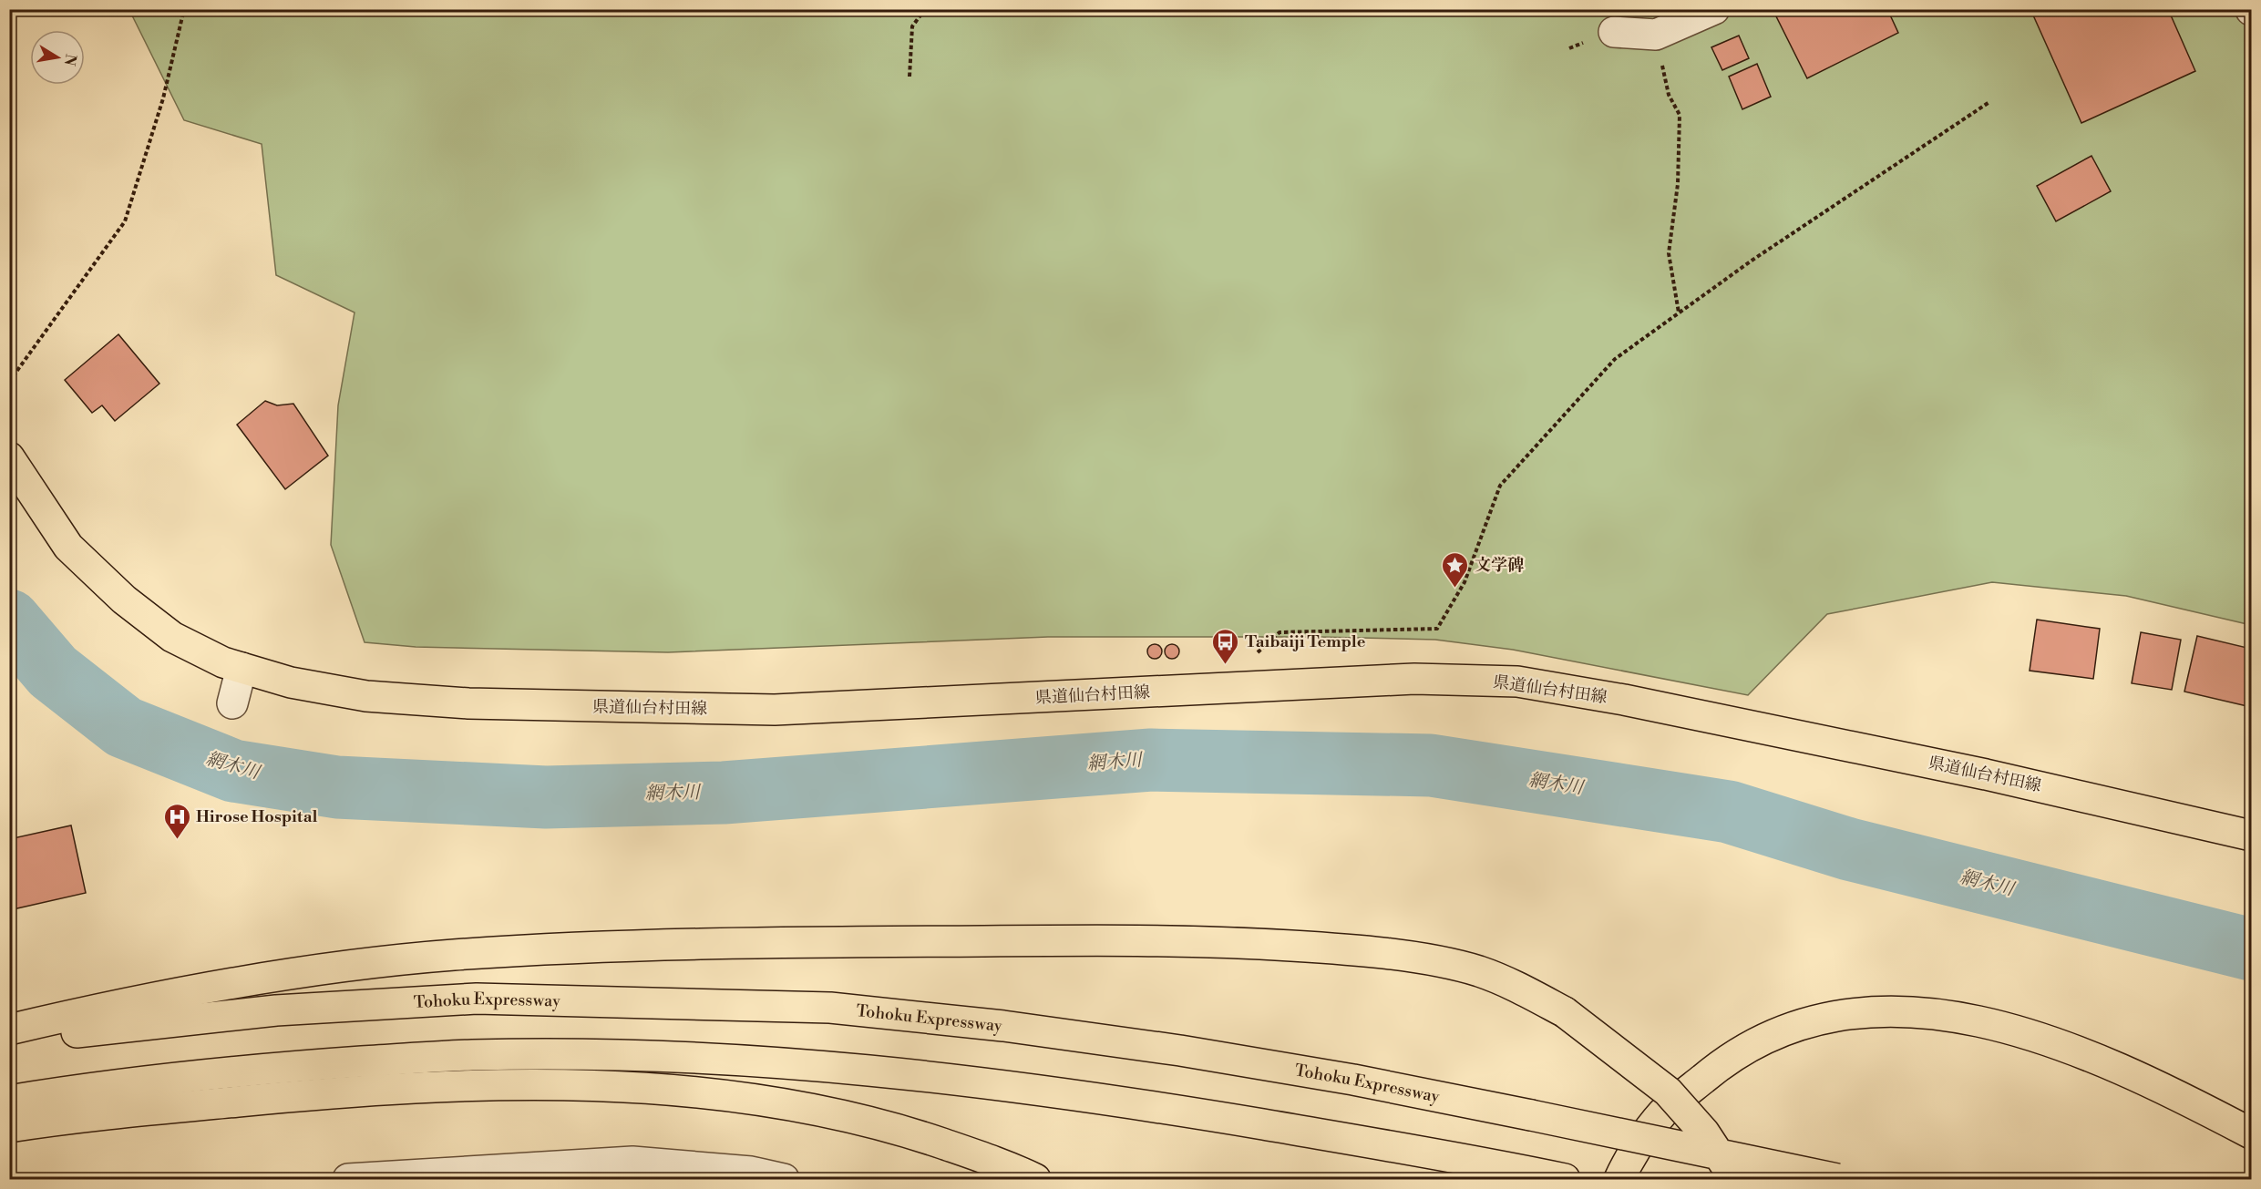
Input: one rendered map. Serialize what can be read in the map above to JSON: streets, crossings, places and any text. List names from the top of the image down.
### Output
{
  "streets": {
    "main road": ["県道仙台村田線", "Tohoku Expressway"]
  },
  "water": ["網木川"],
  "places": {
    "place": ["文学碑"],
    "bus stop": ["Taibaiji Temple"],
    "hospital": ["Hirose Hospital"]
  },
  "north": "right"
}
